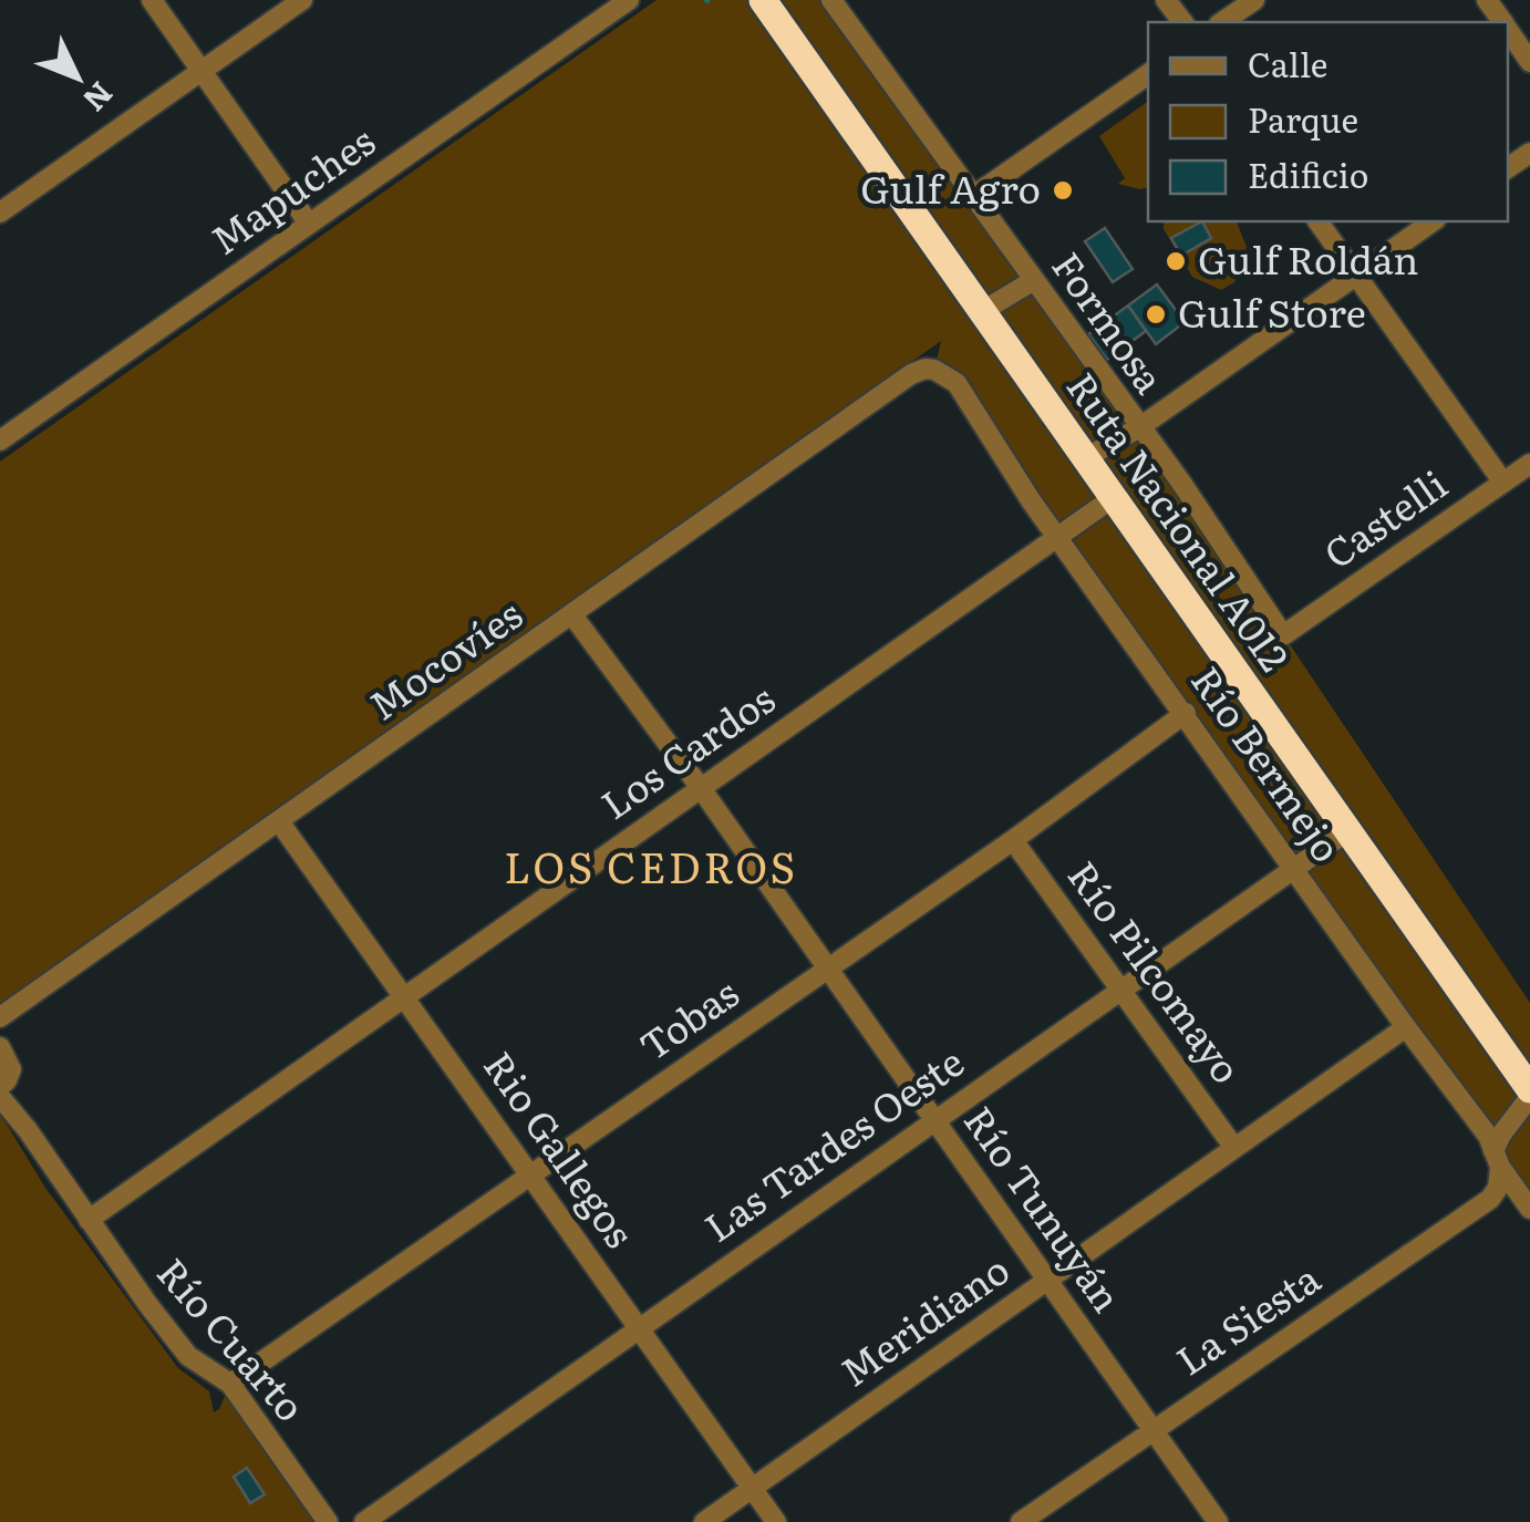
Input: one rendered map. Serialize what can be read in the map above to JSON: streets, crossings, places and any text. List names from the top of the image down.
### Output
{
  "streets": {
    "highway": ["Ruta Nacional A012"],
    "street": [
      "Mapuches",
      "Formosa",
      "Castelli",
      "Mocovíes",
      "Los Cardos",
      "Río Bermejo",
      "Río Pilcomayo",
      "Tobas",
      "Las Tardes Oeste",
      "Rio Gallegos",
      "Río Tunuyán",
      "La Siesta",
      "Meridiano",
      "Río Cuarto"
    ]
  },
  "crossings": [
    ["Formosa", "Castelli"],
    ["Ruta Nacional A012", "Los Cardos"],
    ["Ruta Nacional A012", "Las Tardes Oeste"],
    ["Ruta Nacional A012", "La Siesta"],
    ["Mocovíes", "Río Bermejo"],
    ["Mocovíes", "Rio Gallegos"],
    ["Mocovíes", "Río Tunuyán"],
    ["Los Cardos", "Río Bermejo"],
    ["Los Cardos", "Rio Gallegos"],
    ["Los Cardos", "Río Tunuyán"],
    ["Los Cardos", "Río Cuarto"],
    ["Río Bermejo", "Tobas"],
    ["Río Bermejo", "Las Tardes Oeste"],
    ["Río Bermejo", "La Siesta"],
    ["Río Bermejo", "Meridiano"],
    ["Río Pilcomayo", "Tobas"],
    ["Río Pilcomayo", "Las Tardes Oeste"],
    ["Río Pilcomayo", "Meridiano"],
    ["Tobas", "Rio Gallegos"],
    ["Tobas", "Río Tunuyán"],
    ["Tobas", "Río Cuarto"],
    ["Las Tardes Oeste", "Rio Gallegos"],
    ["Las Tardes Oeste", "Río Tunuyán"],
    ["Rio Gallegos", "Meridiano"],
    ["Río Tunuyán", "La Siesta"],
    ["Río Tunuyán", "Meridiano"]
  ],
  "districts": ["LOS CEDROS"],
  "places": ["Gulf Agro", "Gulf Roldán", "Gulf Store"],
  "legend": ["Calle", "Parque", "Edificio"],
  "north": "bottom right"
}
